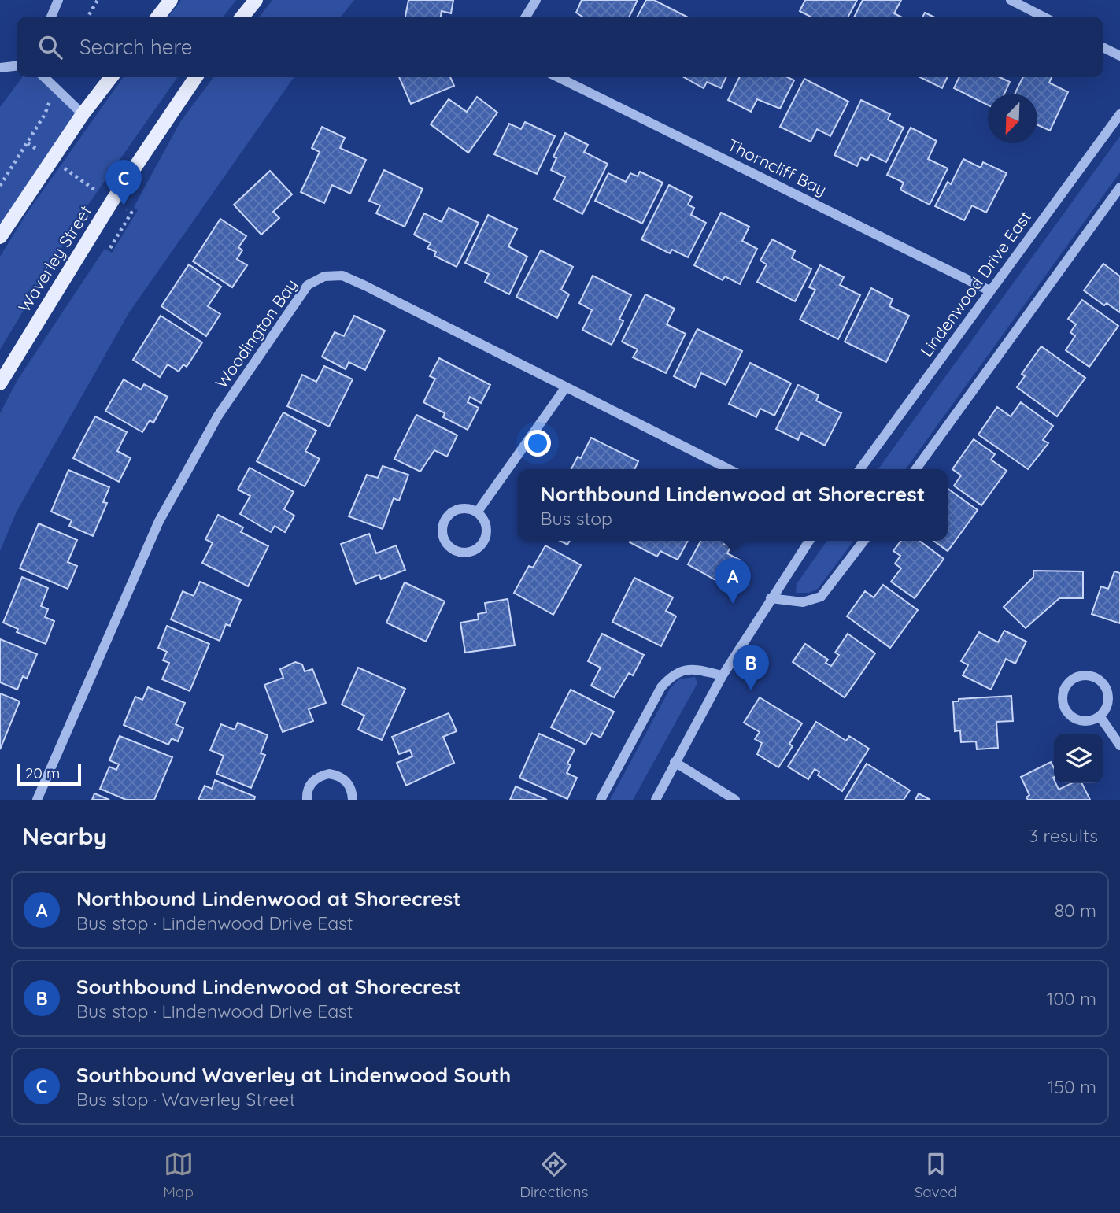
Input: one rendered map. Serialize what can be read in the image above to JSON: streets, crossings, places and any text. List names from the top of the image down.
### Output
{
  "streets": {
    "main road": ["Waverley Street"],
    "street": ["Thorncliff Bay", "Lindenwood Drive East", "Woodington Bay"]
  },
  "crossings": [
    ["Thorncliff Bay", "Lindenwood Drive East"]
  ],
  "scale_bar": "20 m",
  "north": "bottom left",
  "page": {
    "search": "Search here",
    "pins": ["C", "A", "B"],
    "popup": ["Northbound Lindenwood at Shorecrest", "Bus stop"],
    "scale": "20 m",
    "heading": ["Nearby", "3 results"],
    "list": [
      {
        "mark": "A",
        "name": "Northbound Lindenwood at Shorecrest",
        "note": "Bus stop · Lindenwood Drive East",
        "value": "80 m"
      },
      {
        "mark": "B",
        "name": "Southbound Lindenwood at Shorecrest",
        "note": "Bus stop · Lindenwood Drive East",
        "value": "100 m"
      },
      {
        "mark": "C",
        "name": "Southbound Waverley at Lindenwood South",
        "note": "Bus stop · Waverley Street",
        "value": "150 m"
      }
    ],
    "nav": ["Map", "Directions", "Saved"]
  }
}
